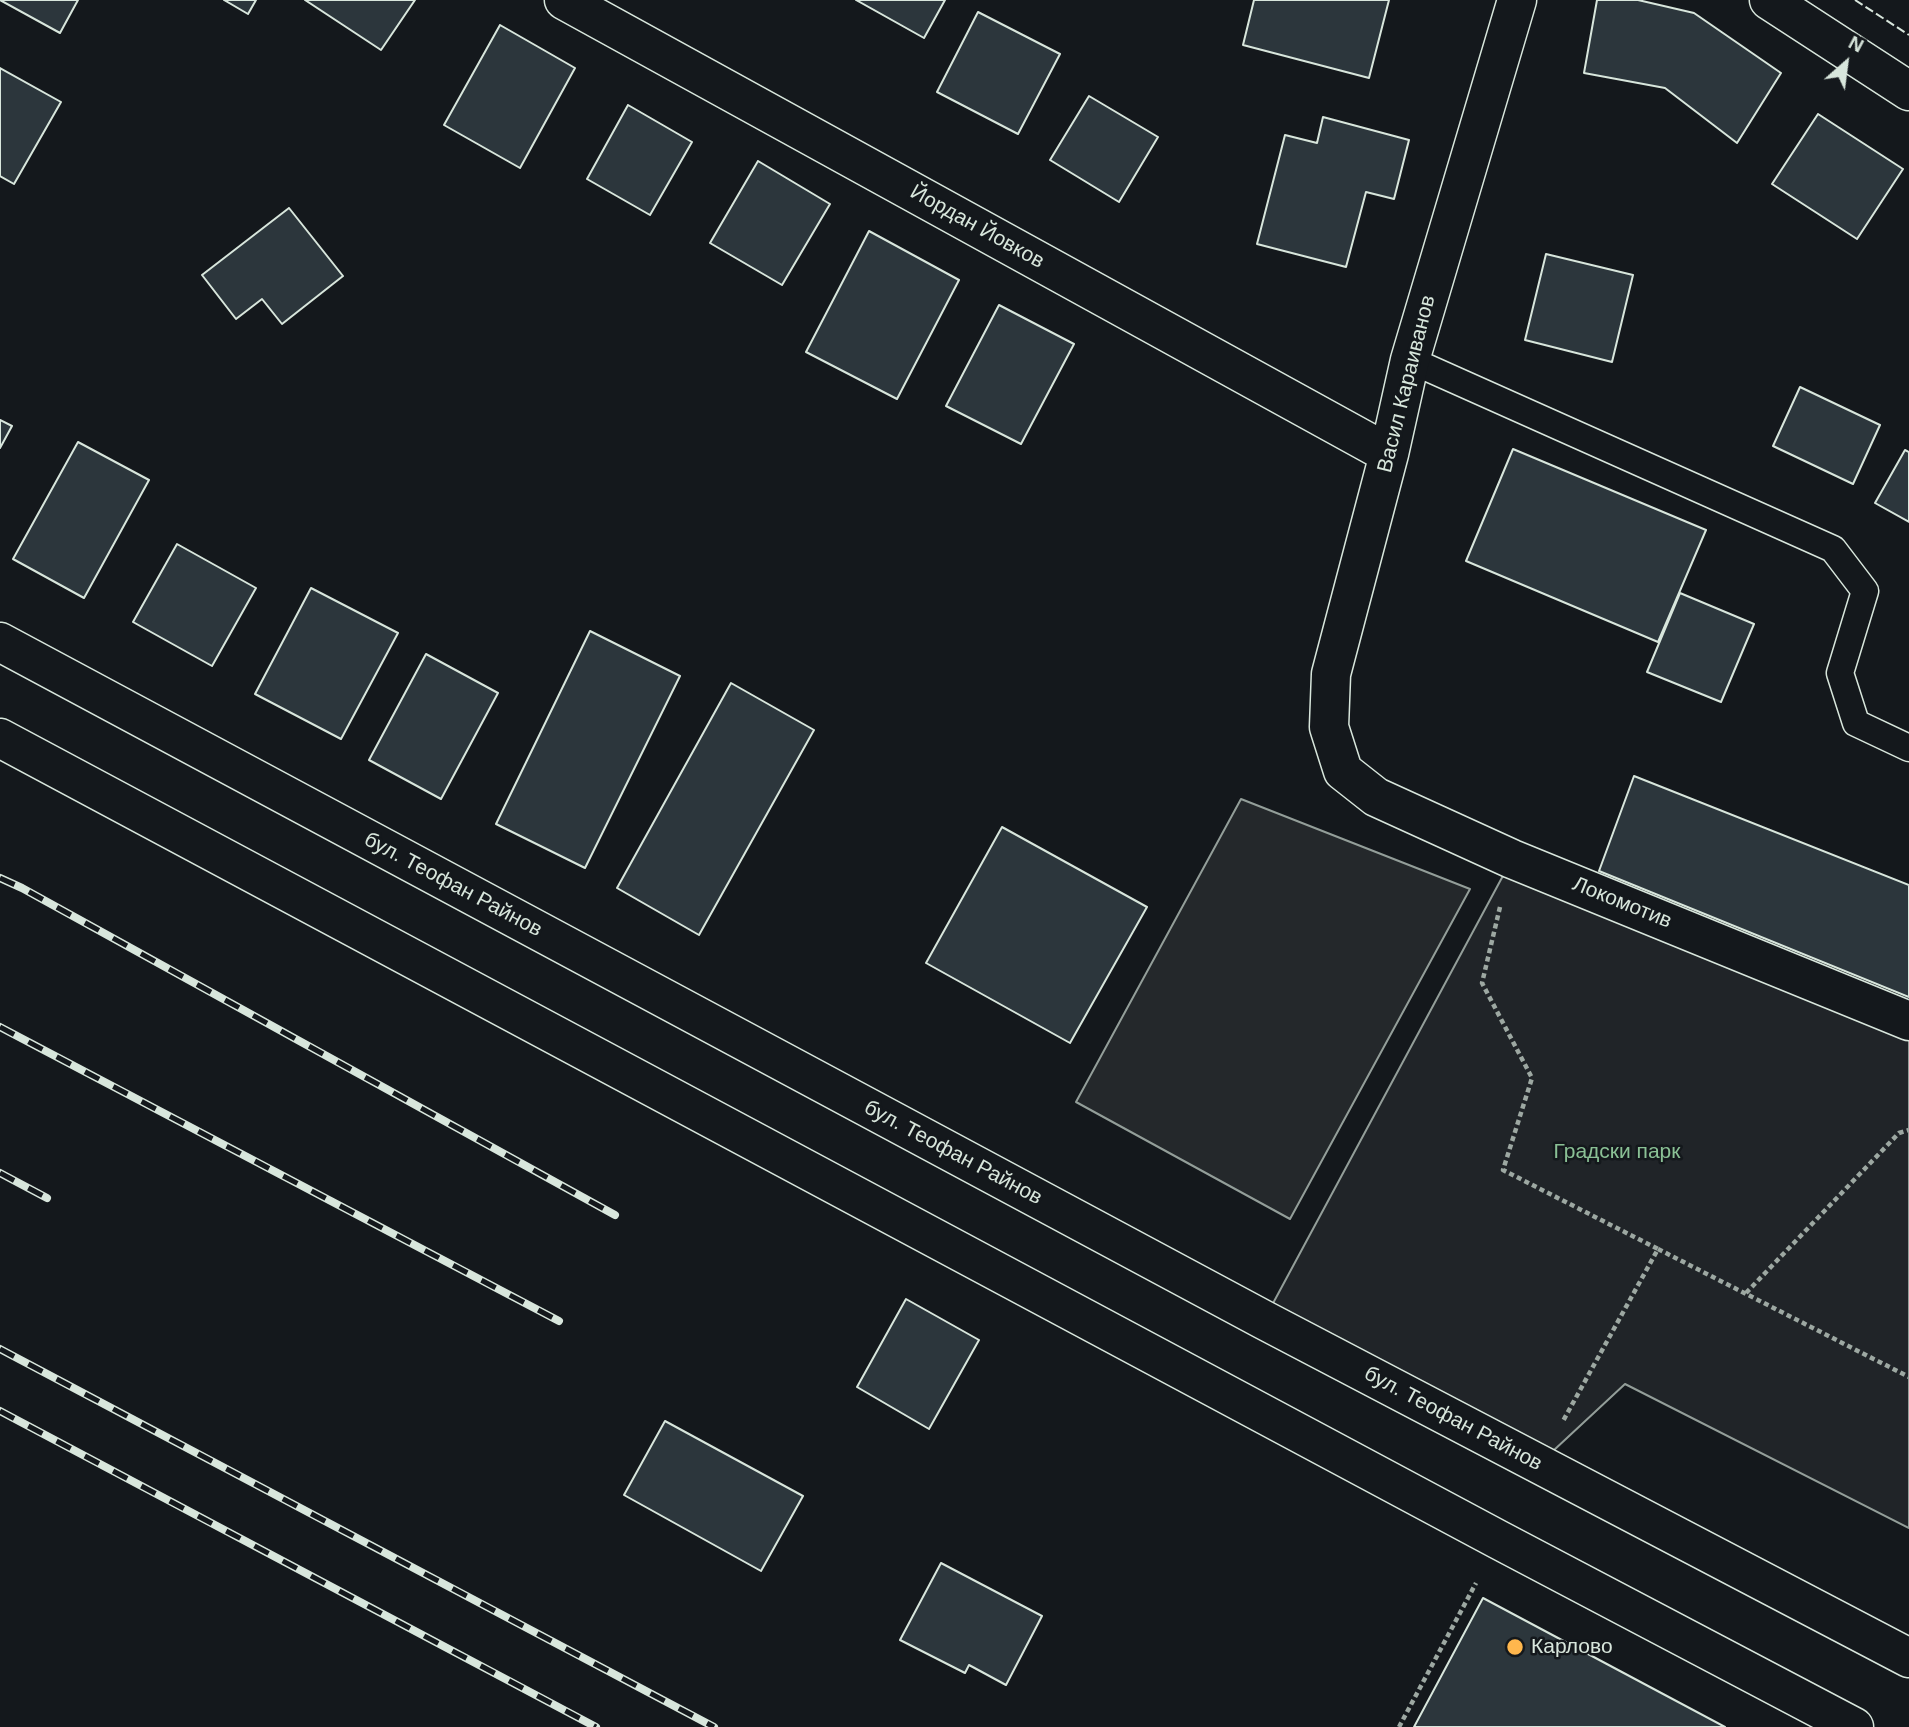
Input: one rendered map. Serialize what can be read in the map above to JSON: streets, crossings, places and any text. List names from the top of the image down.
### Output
{
  "streets": {
    "main road": [
      "Йордан Йовков",
      "Васил Караиванов",
      "бул. Теофан Райнов",
      "Локомотив"
    ]
  },
  "crossings": [
    ["Йордан Йовков", "Васил Караиванов"],
    ["Васил Караиванов", "Локомотив"]
  ],
  "parks": ["Градски парк"],
  "places": ["Карлово"],
  "north": "top right"
}
